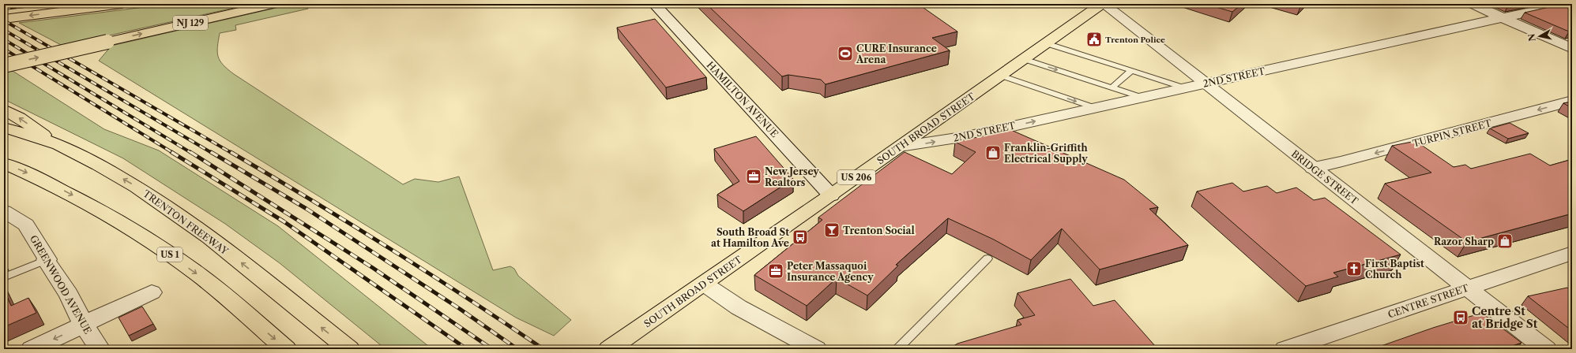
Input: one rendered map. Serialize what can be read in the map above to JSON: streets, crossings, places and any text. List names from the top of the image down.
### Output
{
  "streets": {
    "main road": [
      "NJ 129",
      "SOUTH BROAD STREET",
      "US 206",
      "TRENTON FREEWAY",
      "US 1"
    ],
    "street": [
      "2ND STREET",
      "HAMILTON AVENUE",
      "TURPIN STREET",
      "BRIDGE STREET",
      "GREENWOOD AVENUE",
      "CENTRE STREET"
    ]
  },
  "crossings": [
    ["2ND STREET", "SOUTH BROAD STREET"],
    ["2ND STREET", "BRIDGE STREET"],
    ["HAMILTON AVENUE", "SOUTH BROAD STREET"],
    ["SOUTH BROAD STREET", "BRIDGE STREET"],
    ["TURPIN STREET", "BRIDGE STREET"],
    ["BRIDGE STREET", "CENTRE STREET"]
  ],
  "one_way": ["TURPIN STREET"],
  "places": {
    "public building": ["Trenton Police"],
    "sports": ["CURE Insurance Arena"],
    "shop": ["Franklin-Griffith Electrical Supply", "Razor Sharp"],
    "office": ["New Jersey Realtors", "Peter Massaquoi Insurance Agency"],
    "bar": ["Trenton Social"],
    "bus stop": ["South Broad St at Hamilton Ave", "Centre St at Bridge St"],
    "church": ["First Baptist Church"]
  },
  "north": "left"
}
